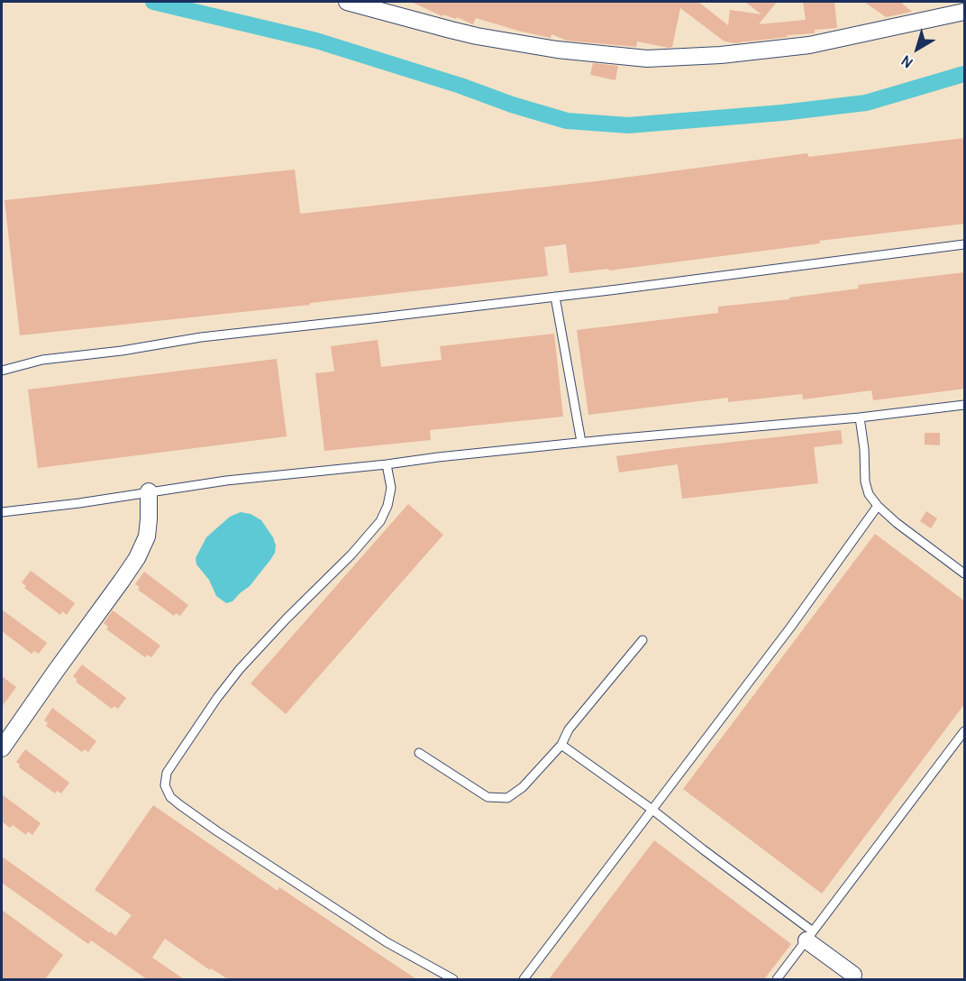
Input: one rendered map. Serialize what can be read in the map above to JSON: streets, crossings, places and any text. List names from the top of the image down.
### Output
{
  "north": "bottom left"
}
